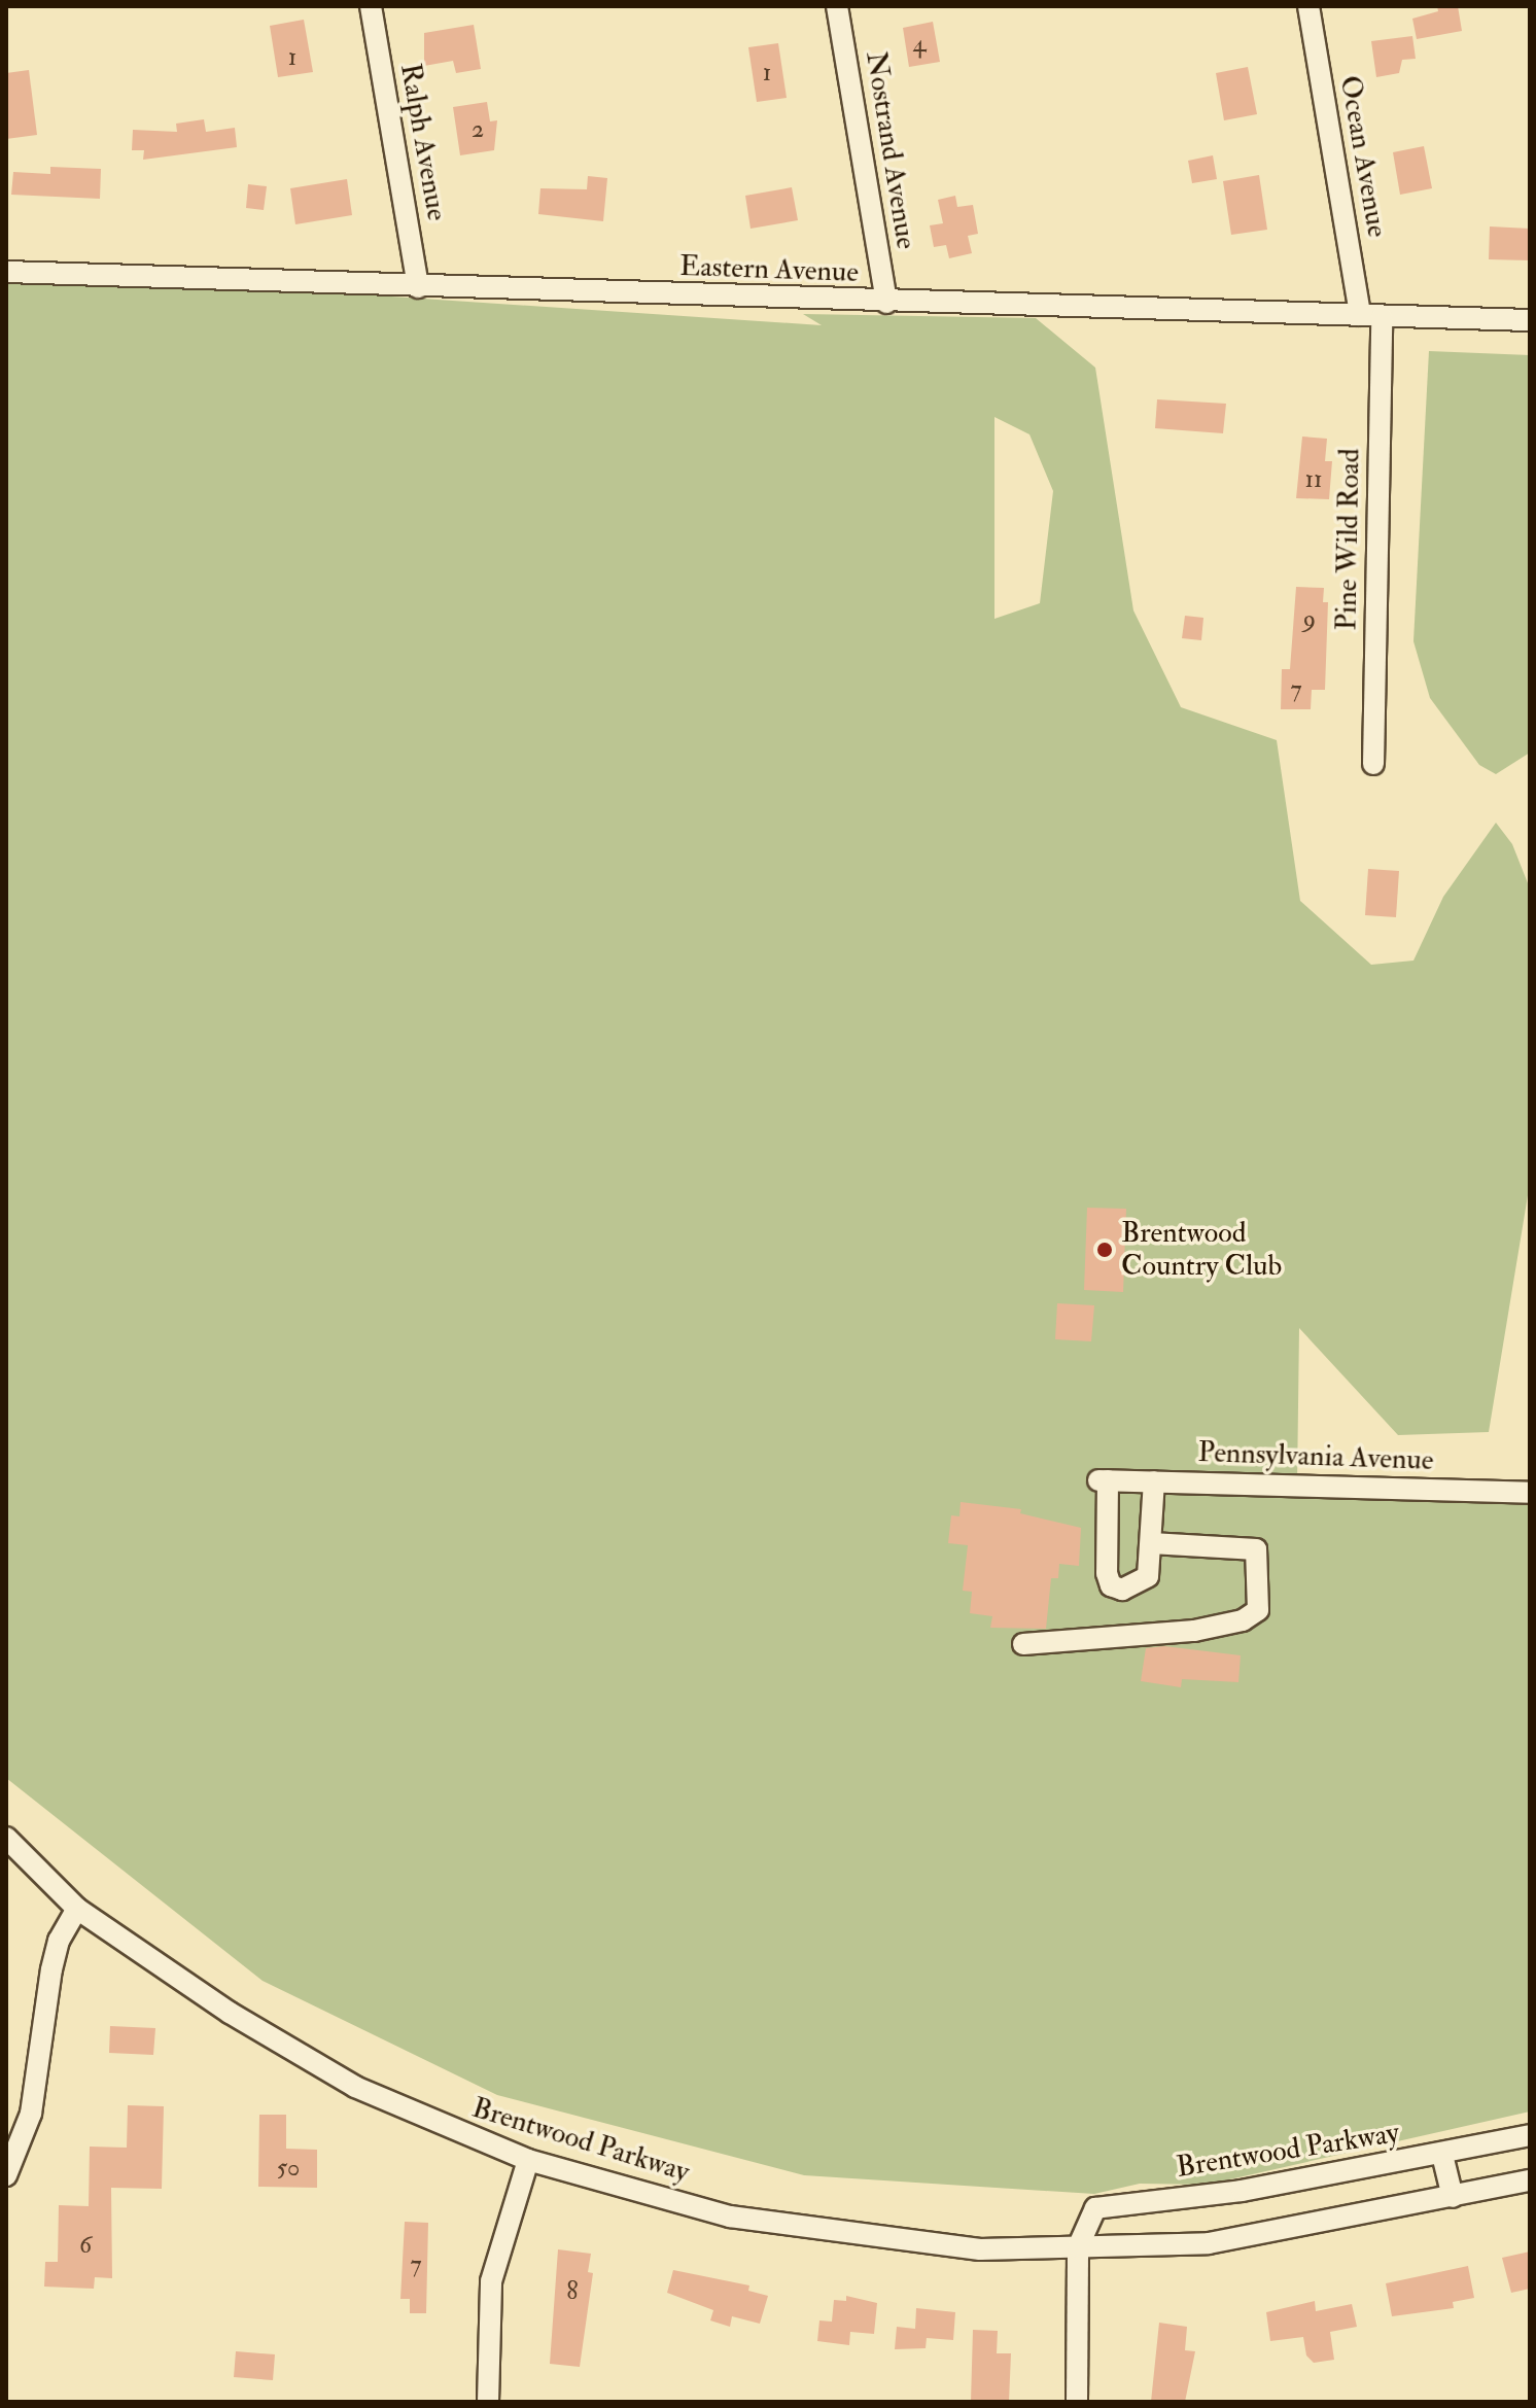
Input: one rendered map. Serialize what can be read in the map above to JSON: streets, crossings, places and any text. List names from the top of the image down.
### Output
{
  "streets": {
    "street": [
      "Ralph Avenue",
      "Nostrand Avenue",
      "Ocean Avenue",
      "Eastern Avenue",
      "Pine Wild Road",
      "Pennsylvania Avenue",
      "Brentwood Parkway"
    ]
  },
  "crossings": [
    ["Ralph Avenue", "Eastern Avenue"],
    ["Nostrand Avenue", "Eastern Avenue"],
    ["Ocean Avenue", "Eastern Avenue"],
    ["Ocean Avenue", "Pine Wild Road"],
    ["Eastern Avenue", "Pine Wild Road"]
  ],
  "places": ["Brentwood Country Club"],
  "house_numbers": [
    "4",
    "1",
    "1",
    "2",
    "11",
    "9",
    "7",
    "50",
    "6",
    "7",
    "8"
  ]
}
